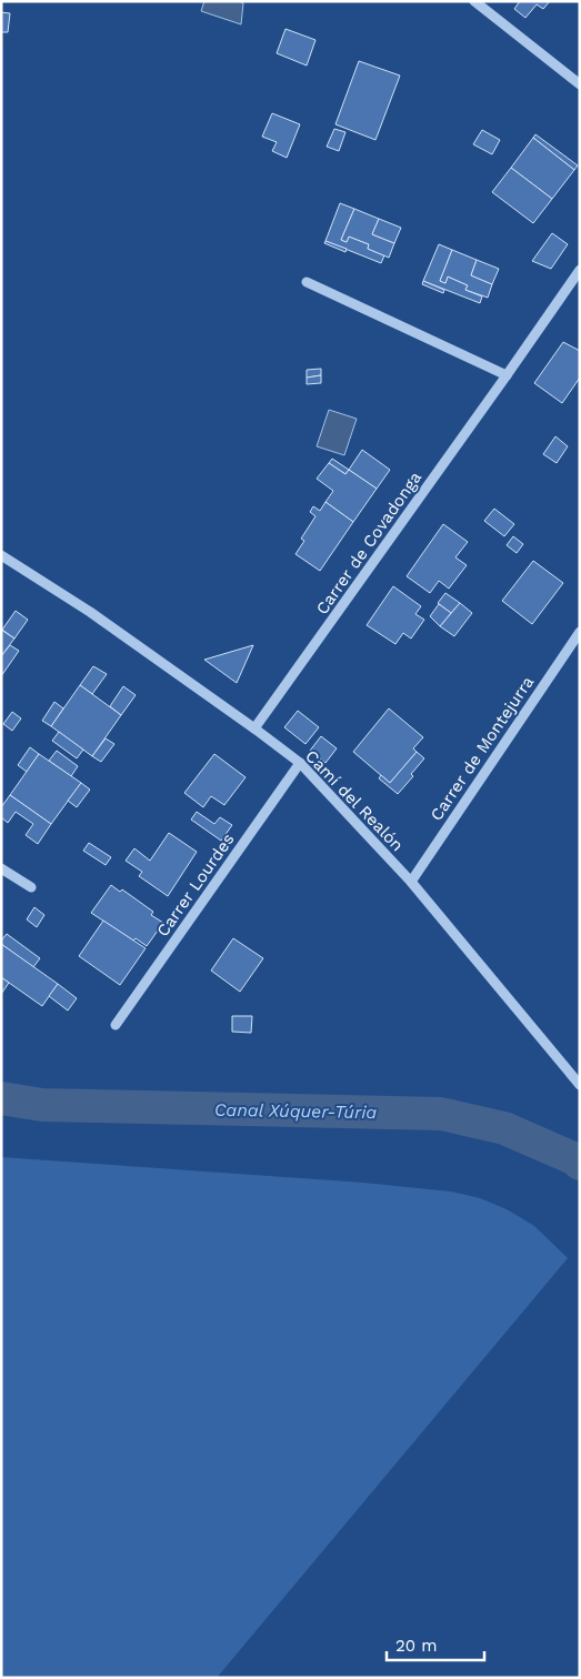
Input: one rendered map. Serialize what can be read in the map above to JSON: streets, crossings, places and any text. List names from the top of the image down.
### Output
{
  "streets": {
    "street": [
      "Carrer de Covadonga",
      "Carrer de Montejurra",
      "Camí del Realón",
      "Carrer Lourdes"
    ]
  },
  "crossings": [
    ["Carrer de Covadonga", "Camí del Realón"],
    ["Carrer de Montejurra", "Camí del Realón"],
    ["Camí del Realón", "Carrer Lourdes"]
  ],
  "water": ["Canal Xúquer-Túria"],
  "scale_bar": "20 m"
}
